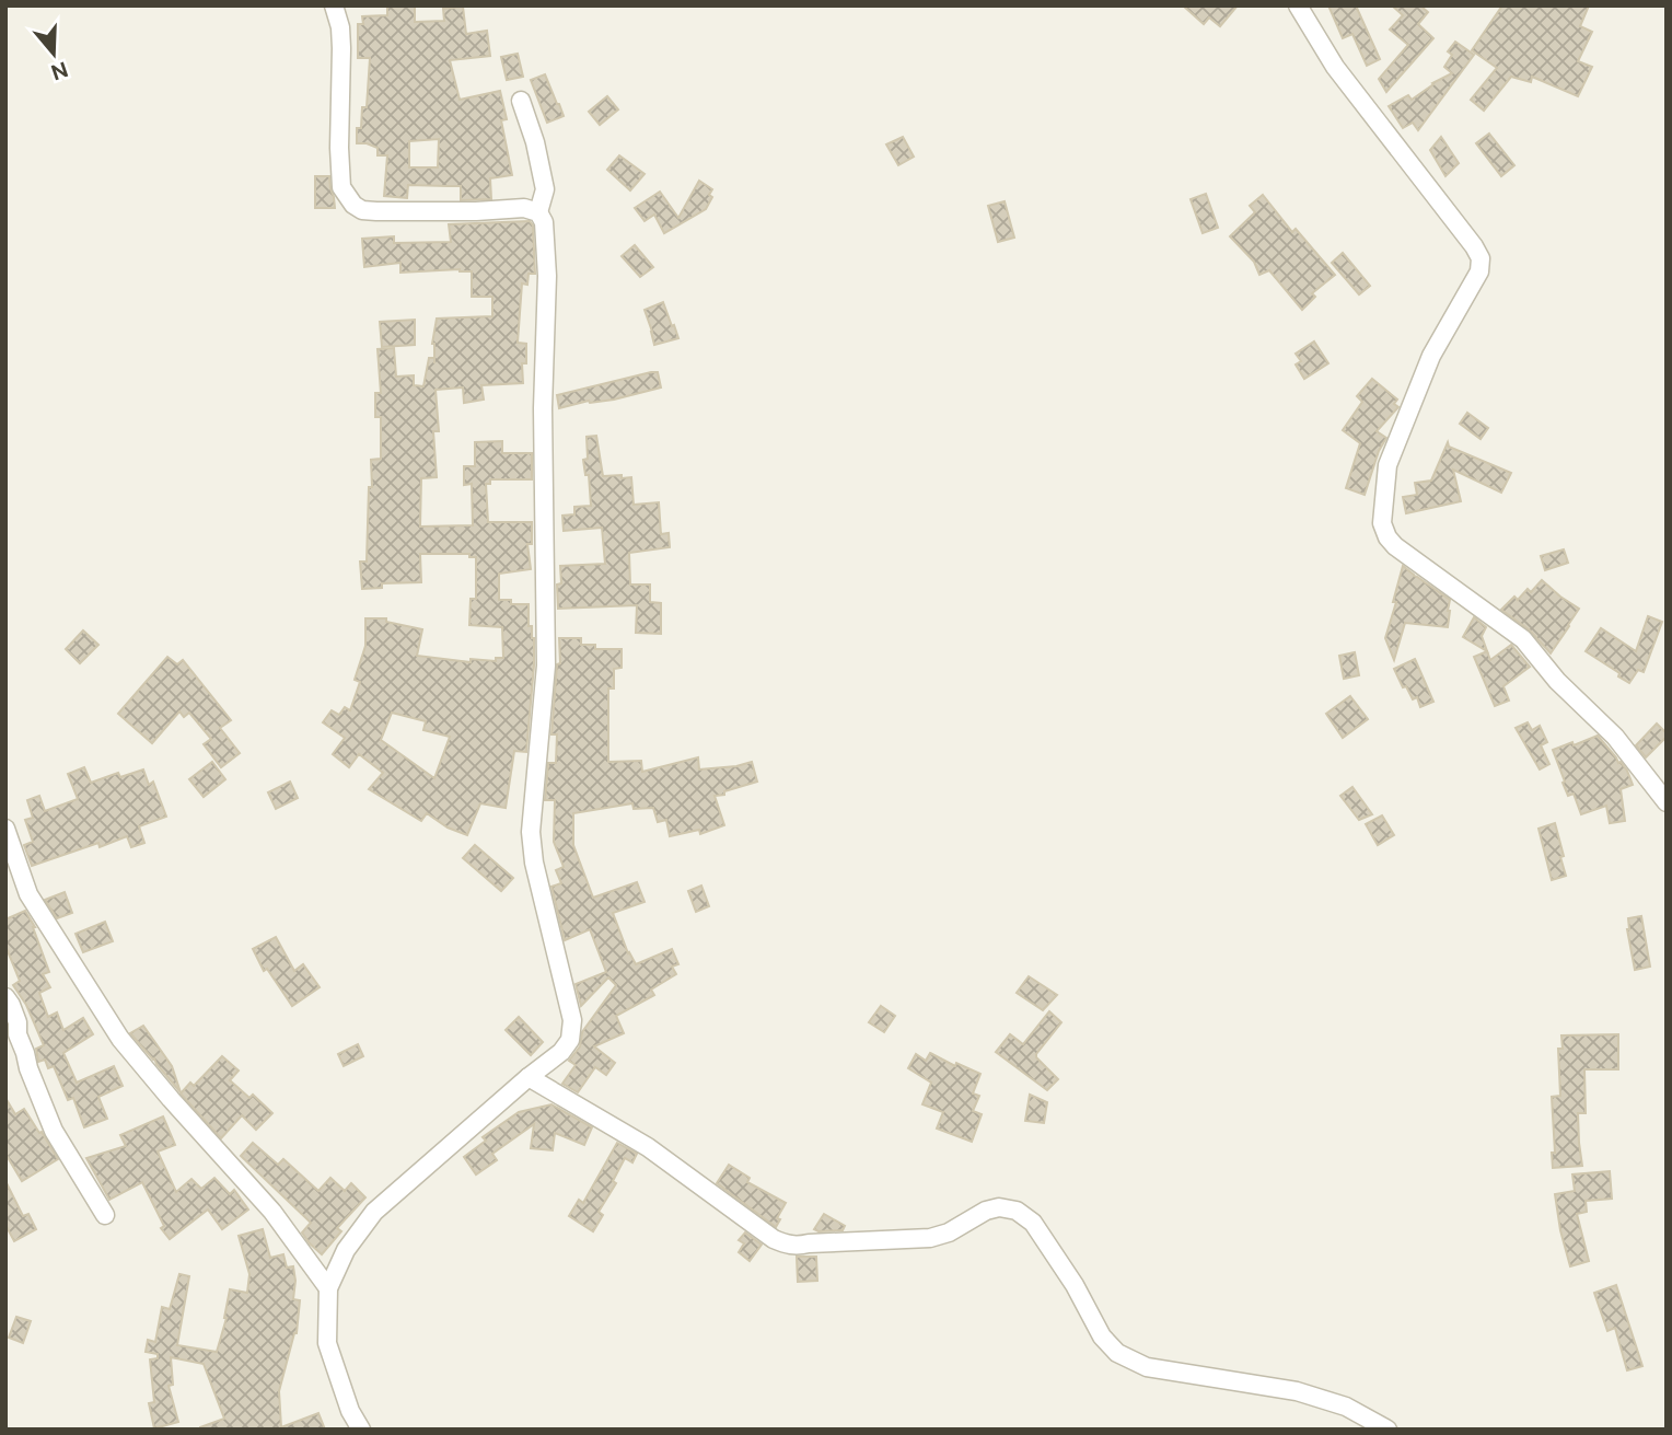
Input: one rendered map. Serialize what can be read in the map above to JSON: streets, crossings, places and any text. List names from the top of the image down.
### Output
{
  "north": "bottom"
}
